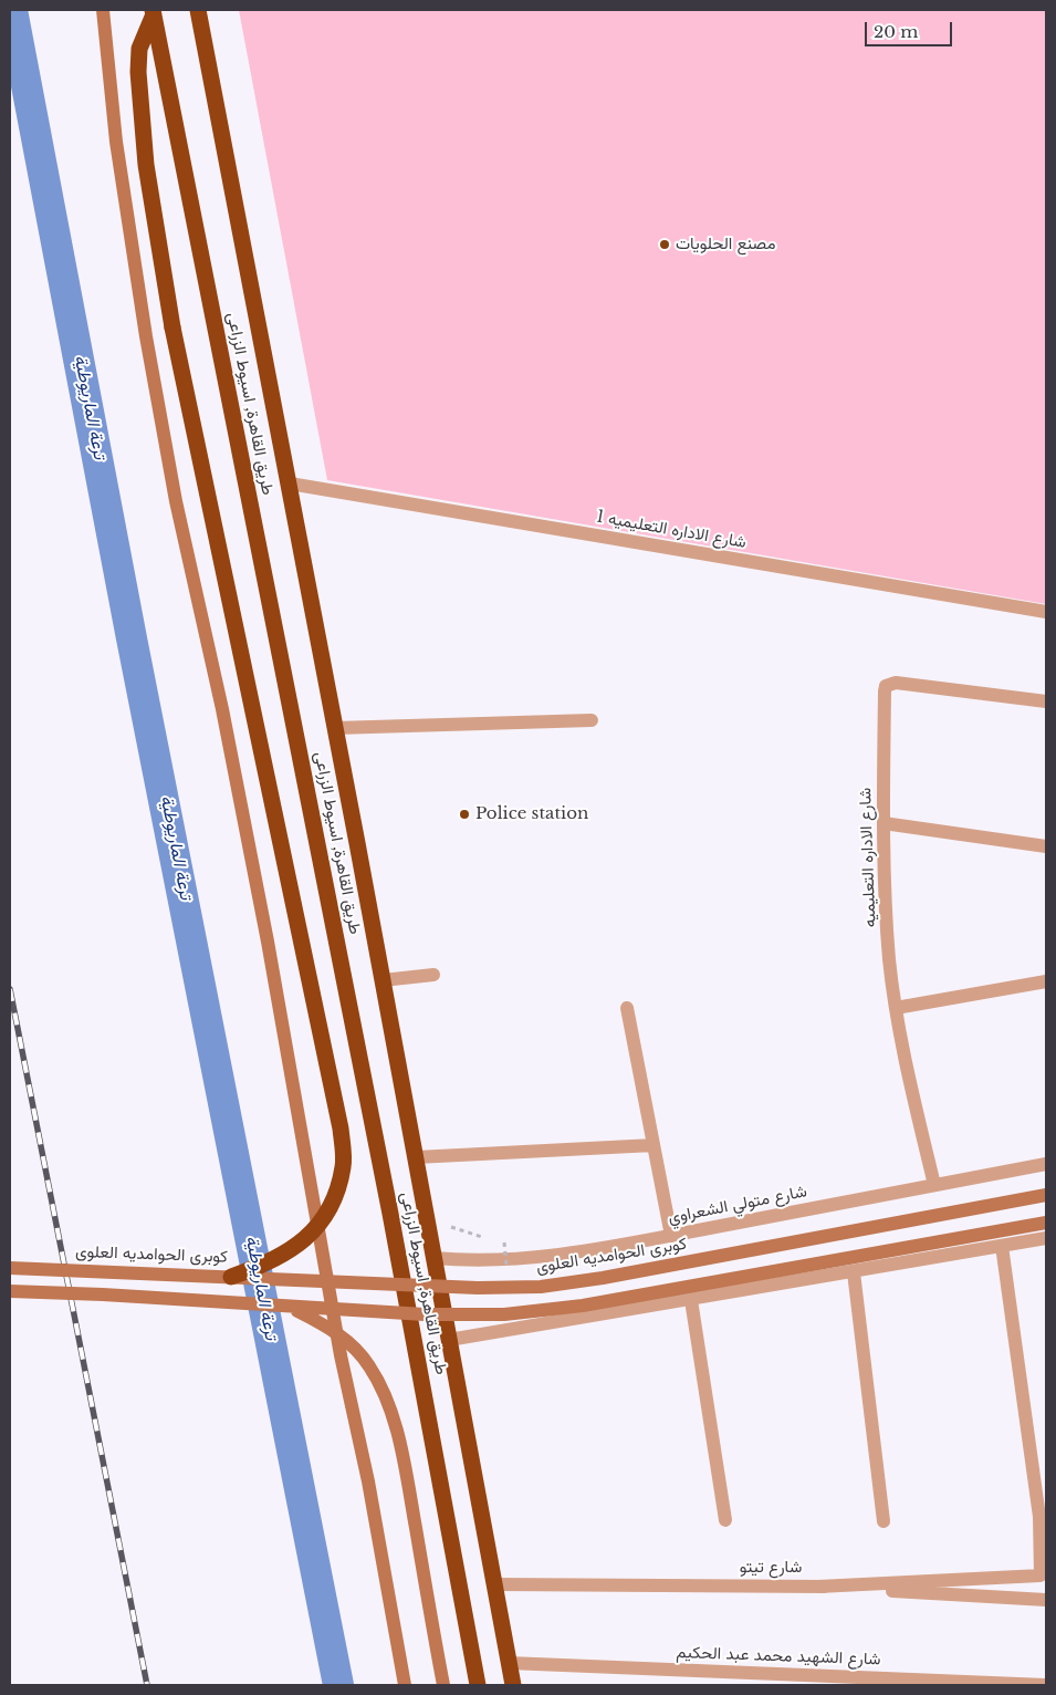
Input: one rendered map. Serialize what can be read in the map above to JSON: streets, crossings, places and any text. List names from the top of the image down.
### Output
{
  "streets": {
    "highway": ["طريق القاهرة, اسيوط الزراعى"],
    "main road": ["كوبرى الحوامديه العلوى"],
    "street": [
      "شارع الاداره التعليميه 1",
      "شارع الاداره التعليميه",
      "شارع متولي الشعراوي",
      "شارع تيتو",
      "شارع الشهيد محمد عبد الحكيم"
    ]
  },
  "crossings": [
    ["طريق القاهرة, اسيوط الزراعى", "شارع الاداره التعليميه 1"],
    ["طريق القاهرة, اسيوط الزراعى", "شارع متولي الشعراوي"],
    ["طريق القاهرة, اسيوط الزراعى", "شارع تيتو"],
    ["طريق القاهرة, اسيوط الزراعى", "شارع الشهيد محمد عبد الحكيم"],
    ["شارع الاداره التعليميه", "شارع متولي الشعراوي"]
  ],
  "water": ["ترعة الماريوطية"],
  "places": ["مصنع الحلويات", "Police station"],
  "scale_bar": "20 m"
}
